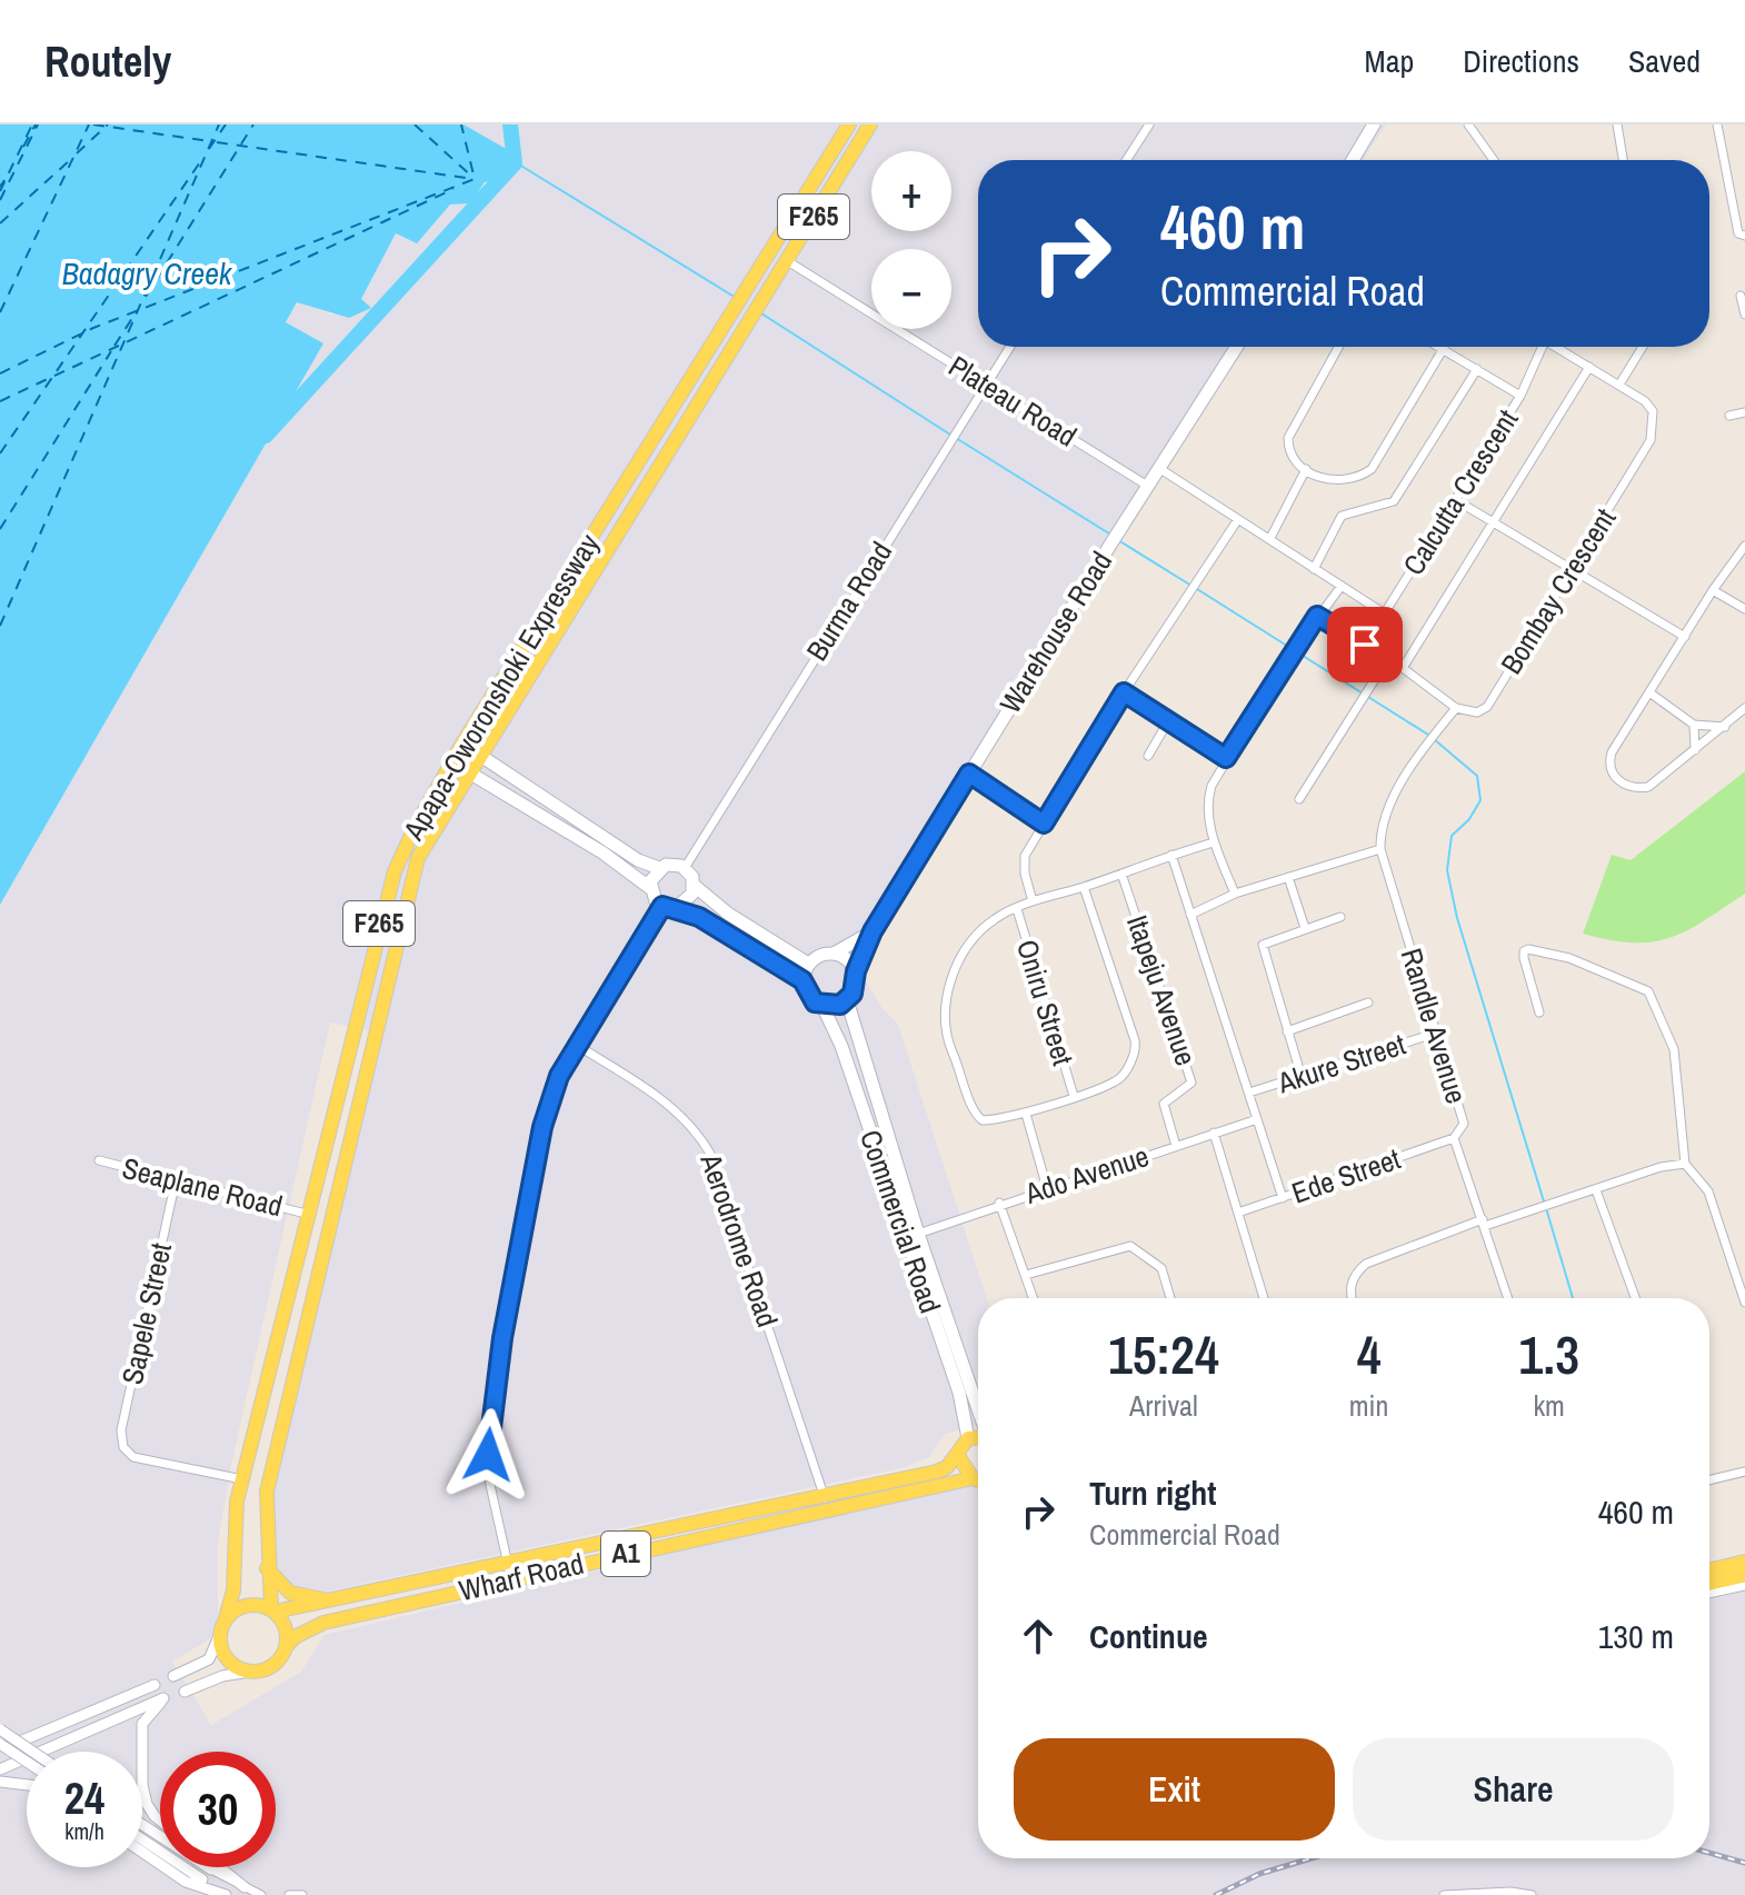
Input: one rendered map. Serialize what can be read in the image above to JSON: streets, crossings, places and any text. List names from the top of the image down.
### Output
{
  "streets": {
    "main road": [
      "F265",
      "Warehouse Road",
      "Apapa-Oworonshoki Expressway",
      "Commercial Road",
      "A1",
      "Wharf Road"
    ],
    "street": [
      "Plateau Road",
      "Calcutta Crescent",
      "Bombay Crescent",
      "Burma Road",
      "Itapeju Avenue",
      "Oniru Street",
      "Randle Avenue",
      "Akure Street",
      "Ado Avenue",
      "Ede Street",
      "Seaplane Road",
      "Aerodrome Road",
      "Sapele Street"
    ]
  },
  "crossings": [
    ["Plateau Road", "Burma Road"],
    ["Plateau Road", "Warehouse Road"],
    ["Plateau Road", "Apapa-Oworonshoki Expressway"],
    ["Bombay Crescent", "Randle Avenue"],
    ["Warehouse Road", "Commercial Road"],
    ["Apapa-Oworonshoki Expressway", "Seaplane Road"],
    ["Apapa-Oworonshoki Expressway", "Sapele Street"],
    ["Apapa-Oworonshoki Expressway", "Wharf Road"],
    ["Itapeju Avenue", "Ado Avenue"],
    ["Randle Avenue", "Akure Street"],
    ["Randle Avenue", "Ede Street"],
    ["Ado Avenue", "Commercial Road"],
    ["Seaplane Road", "Sapele Street"],
    ["Aerodrome Road", "Wharf Road"]
  ],
  "water": ["Badagry Creek"],
  "page": {
    "header": "Routely",
    "nav": ["Map", "Directions", "Saved"],
    "map_buttons": ["+", "−"],
    "turn": ["460 m", "Commercial Road"],
    "eta": [
      "15:24",
      "Arrival",
      "4",
      "min",
      "1.3",
      "km"
    ],
    "list": [
      {
        "name": "Turn right",
        "note": "Commercial Road",
        "value": "460 m"
      },
      {
        "name": "Continue",
        "value": "130 m"
      }
    ],
    "buttons": ["Exit", "Share"],
    "speed": "24 km/h",
    "limit": "30"
  }
}
